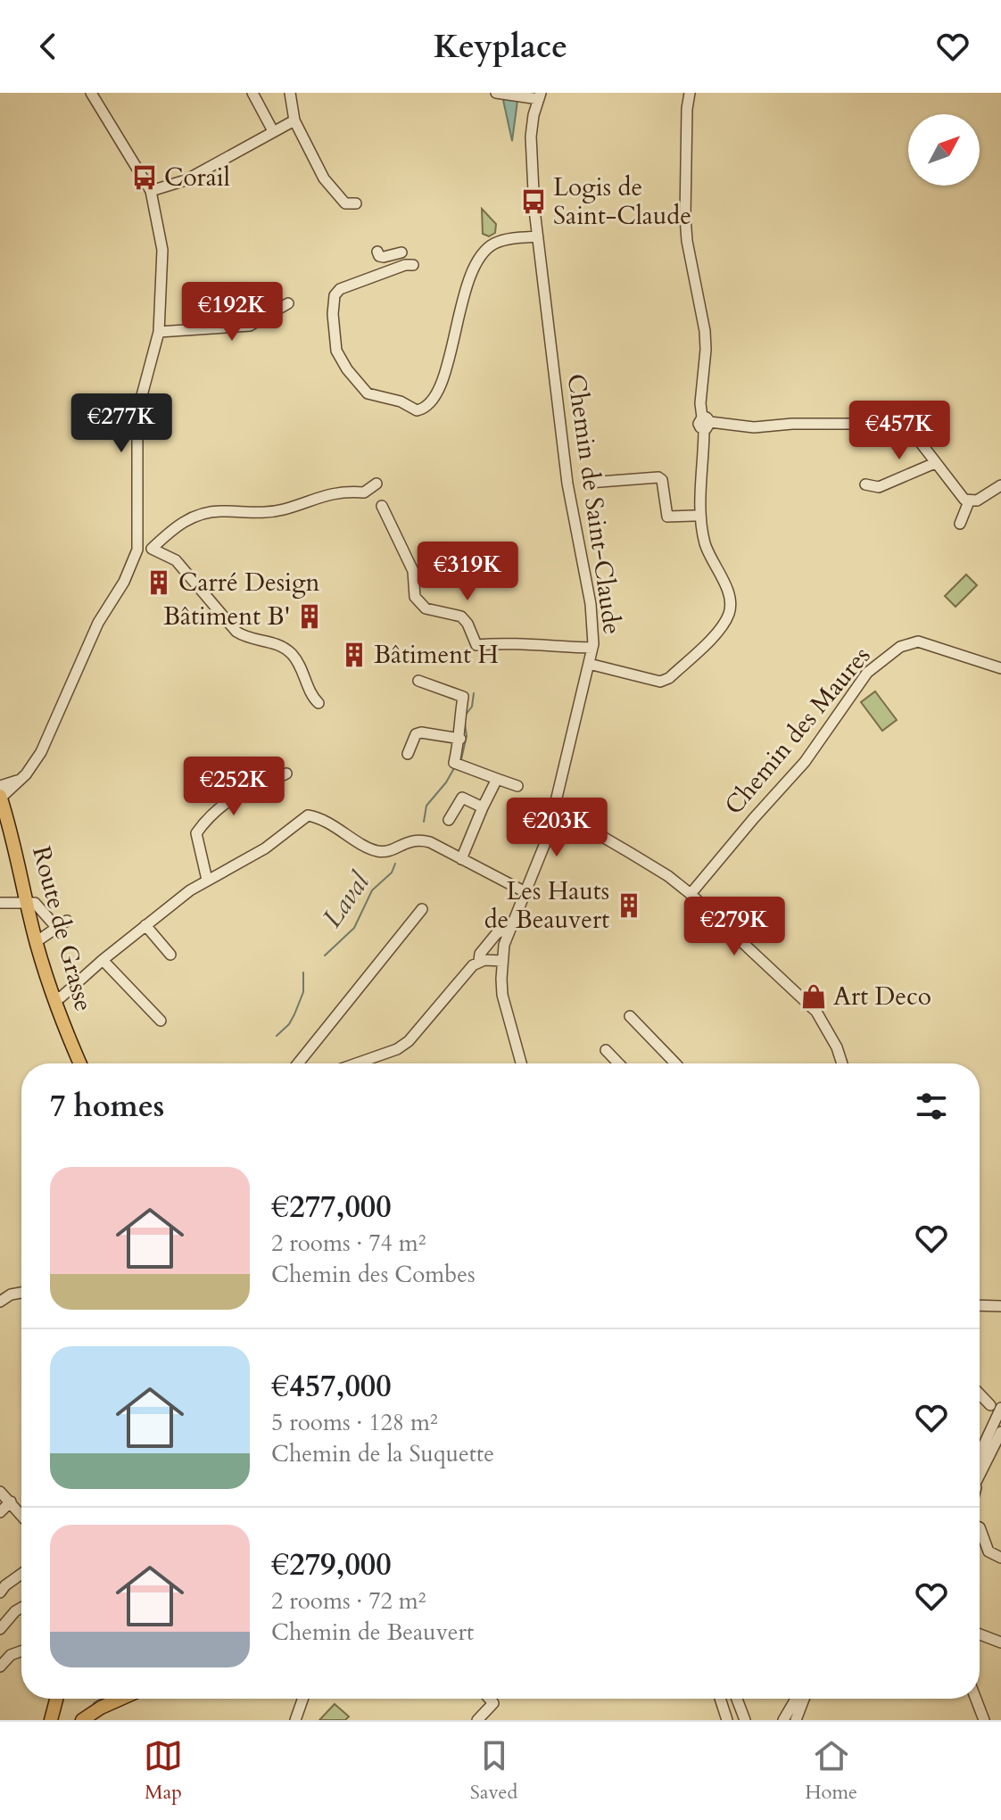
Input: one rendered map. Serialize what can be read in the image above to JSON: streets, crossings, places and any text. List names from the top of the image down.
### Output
{
  "streets": {
    "main road": ["Route de Grasse"],
    "street": ["Chemin de Saint-Claude", "Chemin des Maures"]
  },
  "water": ["Laval"],
  "places": {
    "bus stop": ["Corail", "Logis de Saint-Claude"],
    "building": [
      "Carré Design",
      "Bâtiment B'",
      "Bâtiment H",
      "Les Hauts de Beauvert"
    ],
    "shop": ["Art Deco"]
  },
  "north": "top right",
  "page": {
    "header": "Keyplace",
    "price": [
      "€192K",
      "€277K",
      "€457K",
      "€319K",
      "€252K",
      "€203K",
      "€279K"
    ],
    "heading": "7 homes",
    "list": [
      {
        "name": "€277,000",
        "note": "2 rooms · 74 m² · Chemin des Combes"
      },
      {
        "name": "€457,000",
        "note": "5 rooms · 128 m² · Chemin de la Suquette"
      },
      {
        "name": "€279,000",
        "note": "2 rooms · 72 m² · Chemin de Beauvert"
      }
    ],
    "tabs": ["Map", "Saved", "Home"]
  }
}
